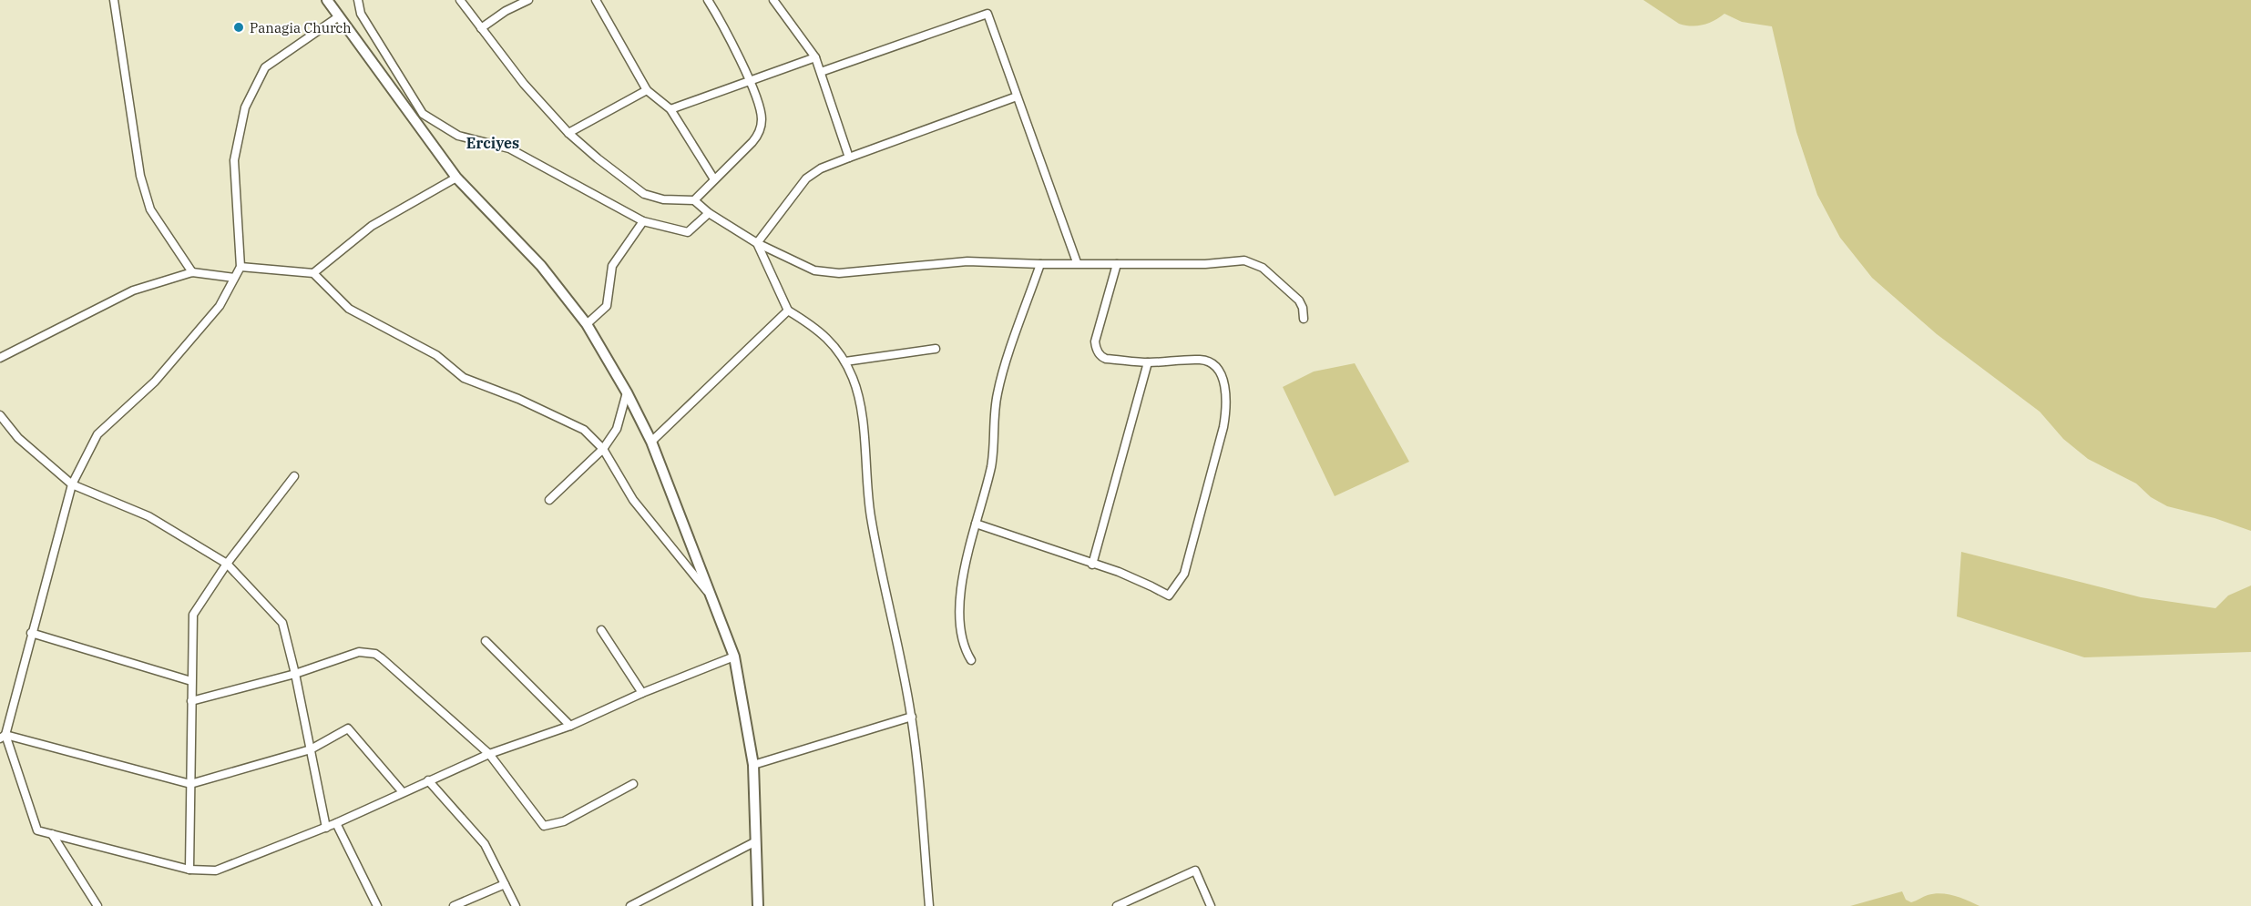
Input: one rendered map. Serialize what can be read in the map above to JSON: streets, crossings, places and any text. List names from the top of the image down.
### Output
{
  "districts": ["Erciyes"],
  "places": ["Panagia Church"]
}
